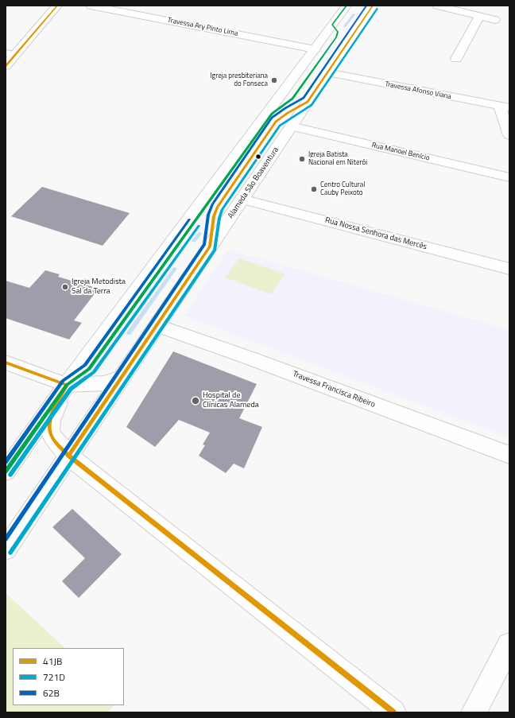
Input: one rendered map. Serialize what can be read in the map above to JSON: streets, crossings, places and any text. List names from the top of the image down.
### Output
{
  "streets": {
    "main road": [
      "Travessa Ary Pinto Lima",
      "Travessa Afonso Viana",
      "Rua Manoel Benício",
      "Alameda São Boaventura",
      "Rua Nossa Senhora das Mercês",
      "Travessa Francisca Ribeiro"
    ]
  },
  "crossings": [
    ["Travessa Afonso Viana", "Alameda São Boaventura"],
    ["Rua Manoel Benício", "Alameda São Boaventura"],
    ["Alameda São Boaventura", "Rua Nossa Senhora das Mercês"],
    ["Alameda São Boaventura", "Travessa Francisca Ribeiro"]
  ],
  "places": [
    "Igreja presbiteriana do Fonseca",
    "Igreja Batista Nacional em Niterói",
    "Centro Cultural Cauby Peixoto",
    "Igreja Metodista Sal da Terra",
    "Hospital de Clínicas Alameda"
  ],
  "lines": ["transit line 41JB", "transit line 62B", "transit line 721D"],
  "legend": ["41JB", "721D", "62B"]
}
